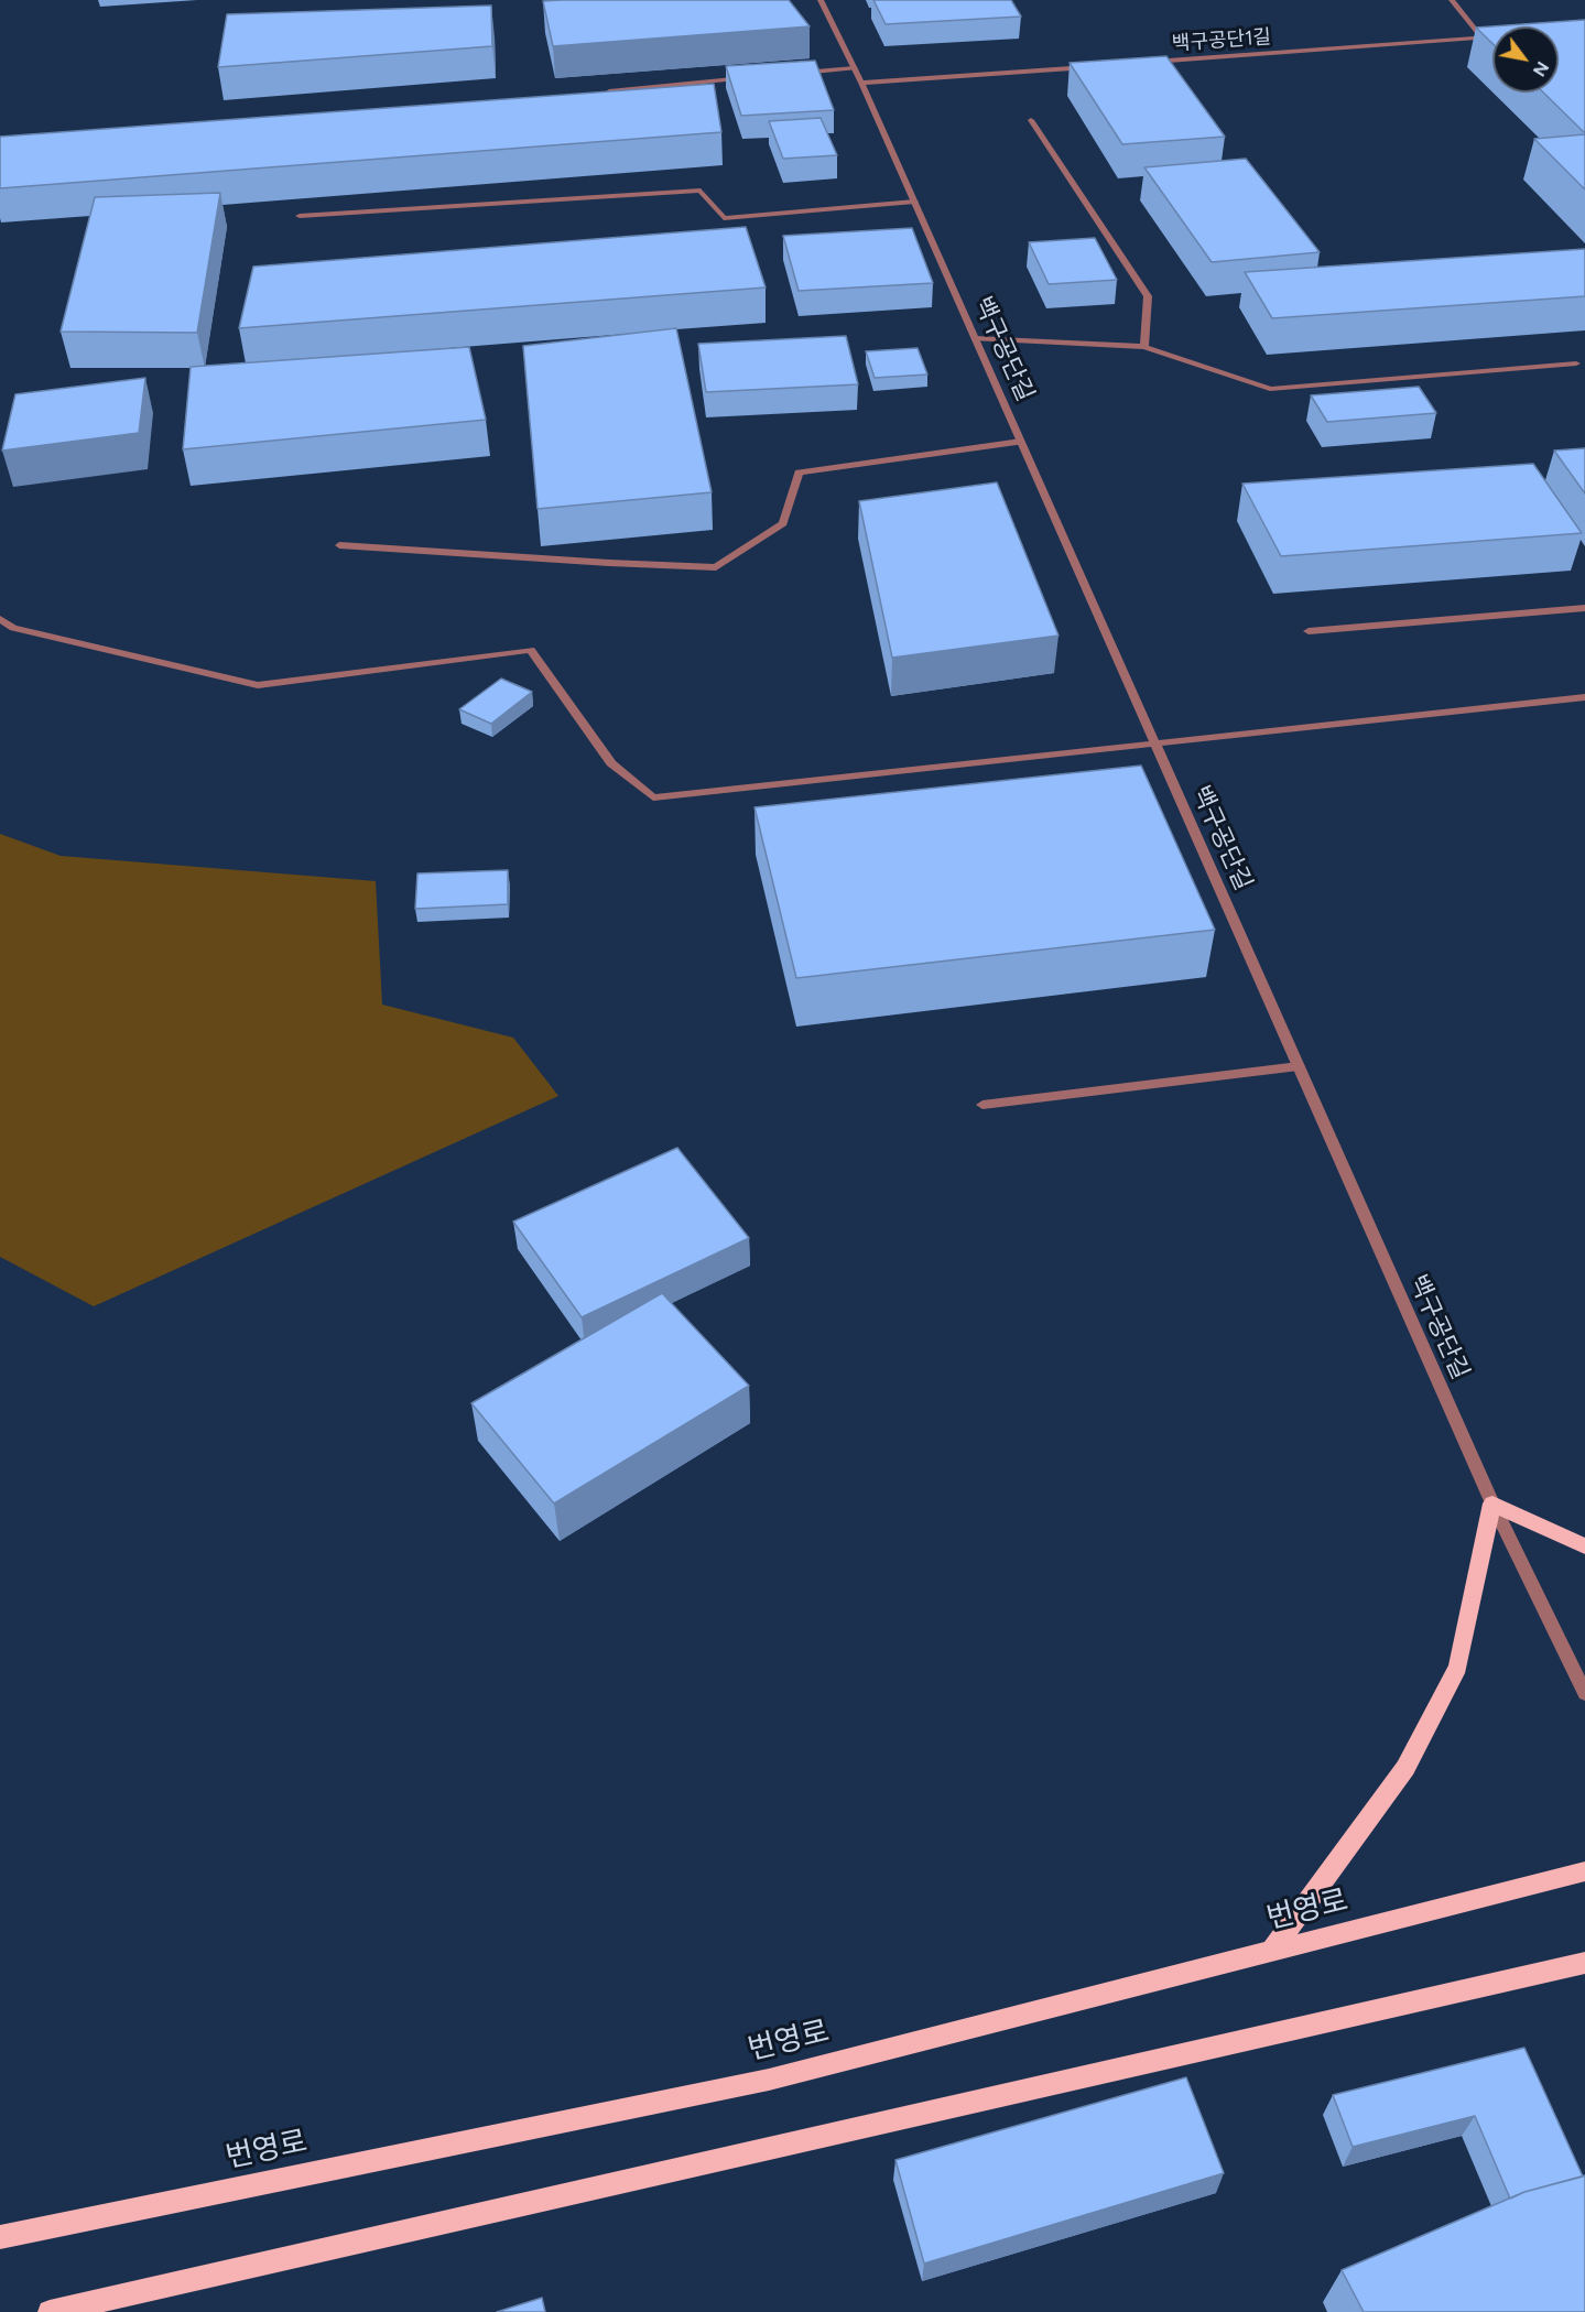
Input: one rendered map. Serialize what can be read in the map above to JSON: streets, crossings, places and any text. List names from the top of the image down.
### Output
{
  "streets": {
    "main road": ["번영로"],
    "street": ["백구공단1길", "백구공단길"]
  },
  "north": "bottom right"
}
